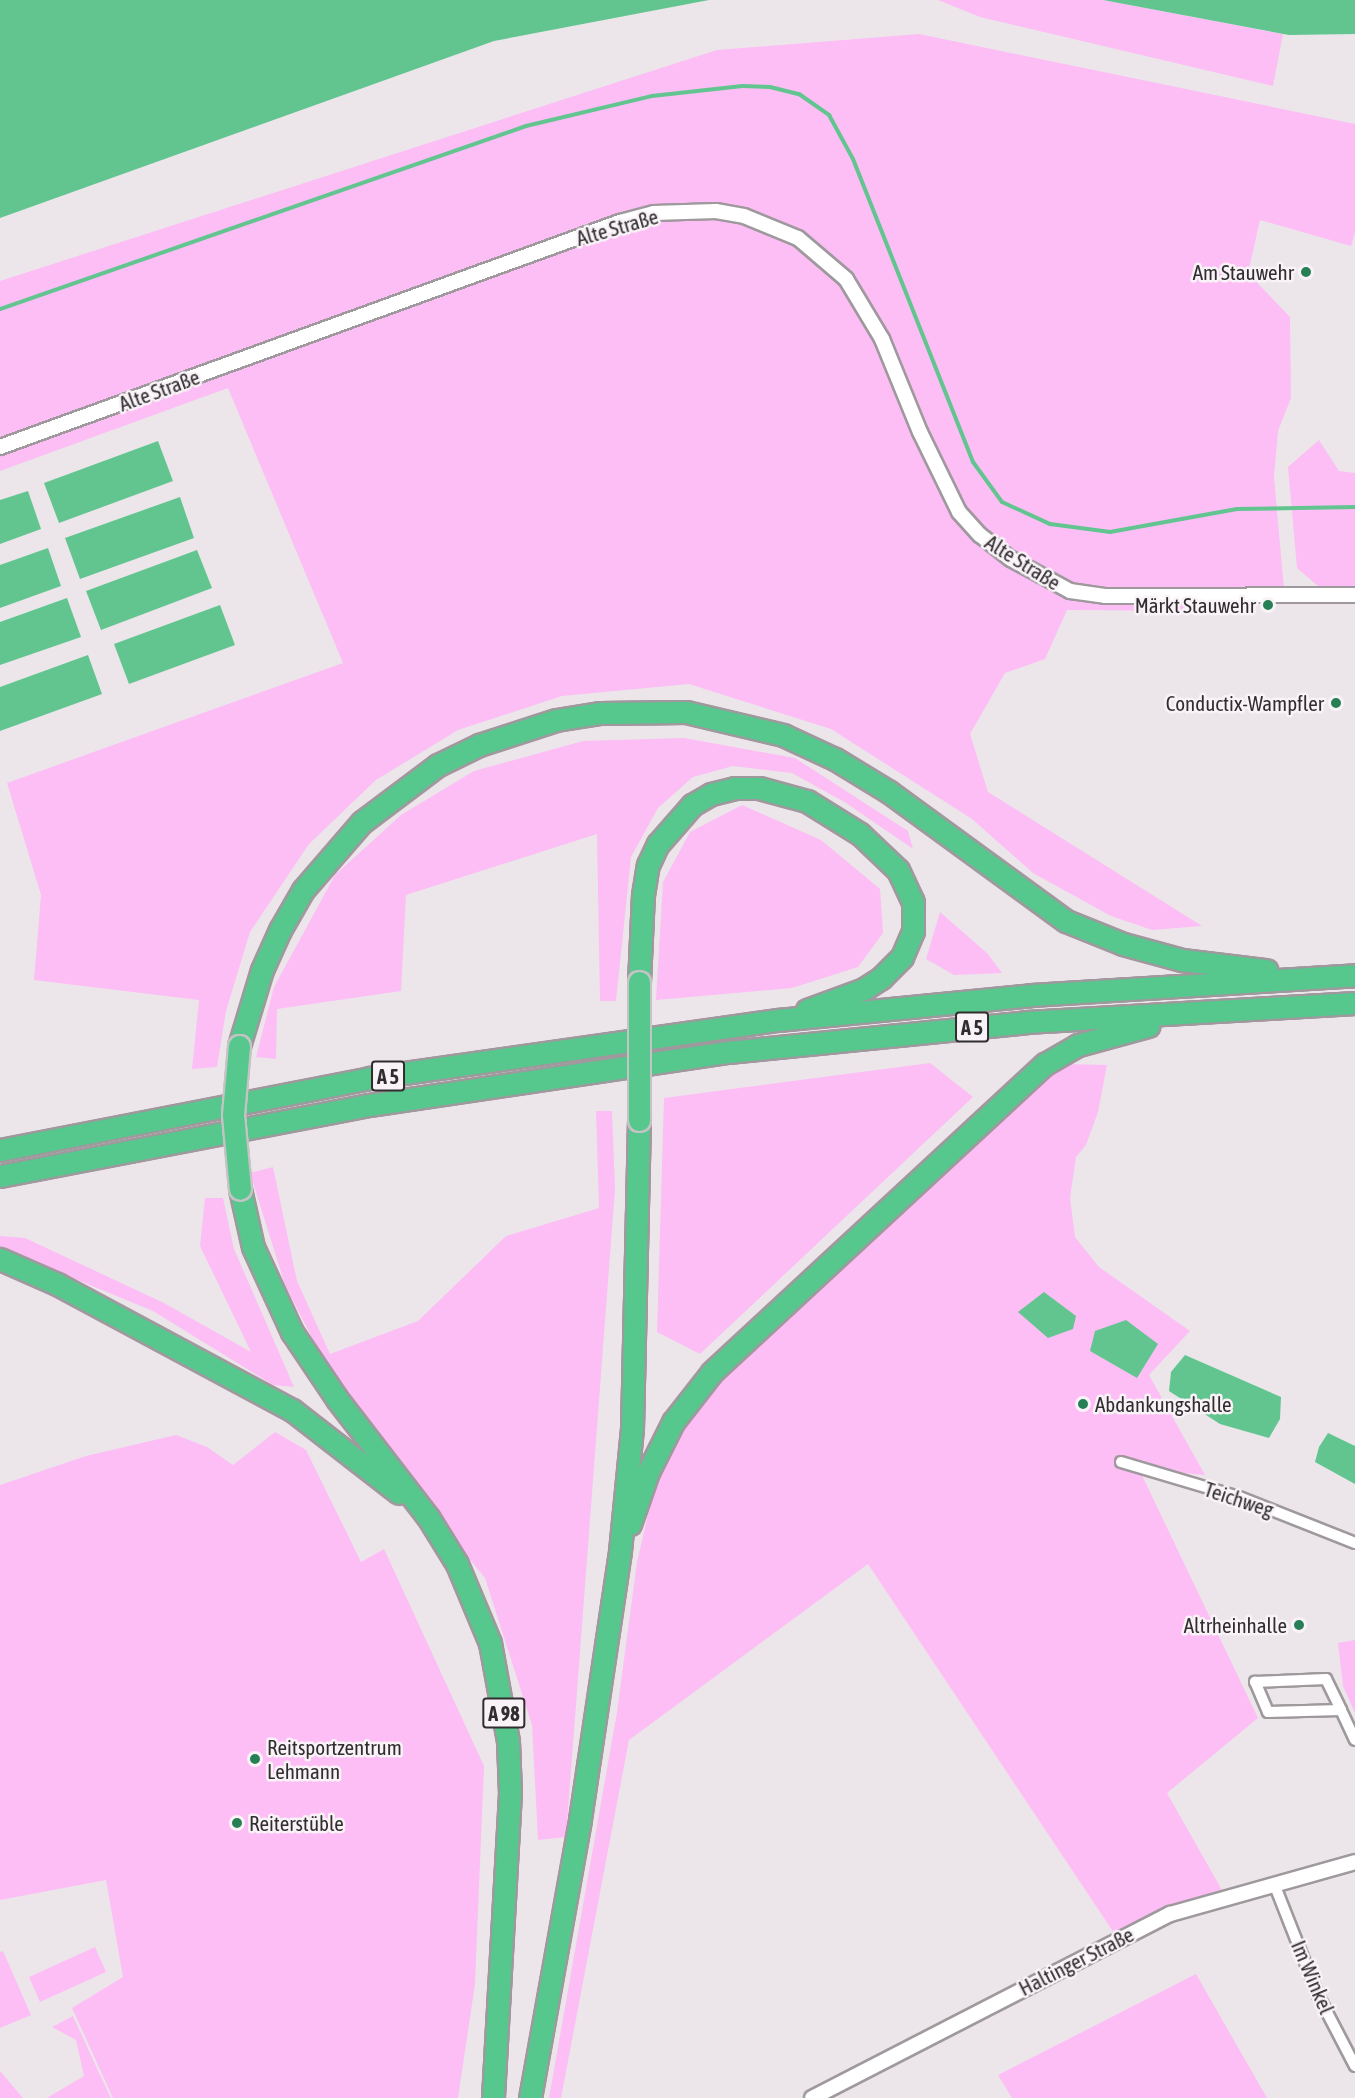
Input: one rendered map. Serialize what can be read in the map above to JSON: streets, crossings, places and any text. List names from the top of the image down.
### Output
{
  "streets": {
    "highway": ["A 5", "A 98"],
    "street": [
      "Alte Straße",
      "Teichweg",
      "Haltinger Straße",
      "Im Winkel"
    ]
  },
  "crossings": [
    ["Haltinger Straße", "Im Winkel"]
  ],
  "places": [
    "Am Stauwehr",
    "Märkt Stauwehr",
    "Conductix-Wampfler",
    "Abdankungshalle",
    "Altrheinhalle",
    "Reitsportzentrum Lehmann",
    "Reiterstüble"
  ]
}
